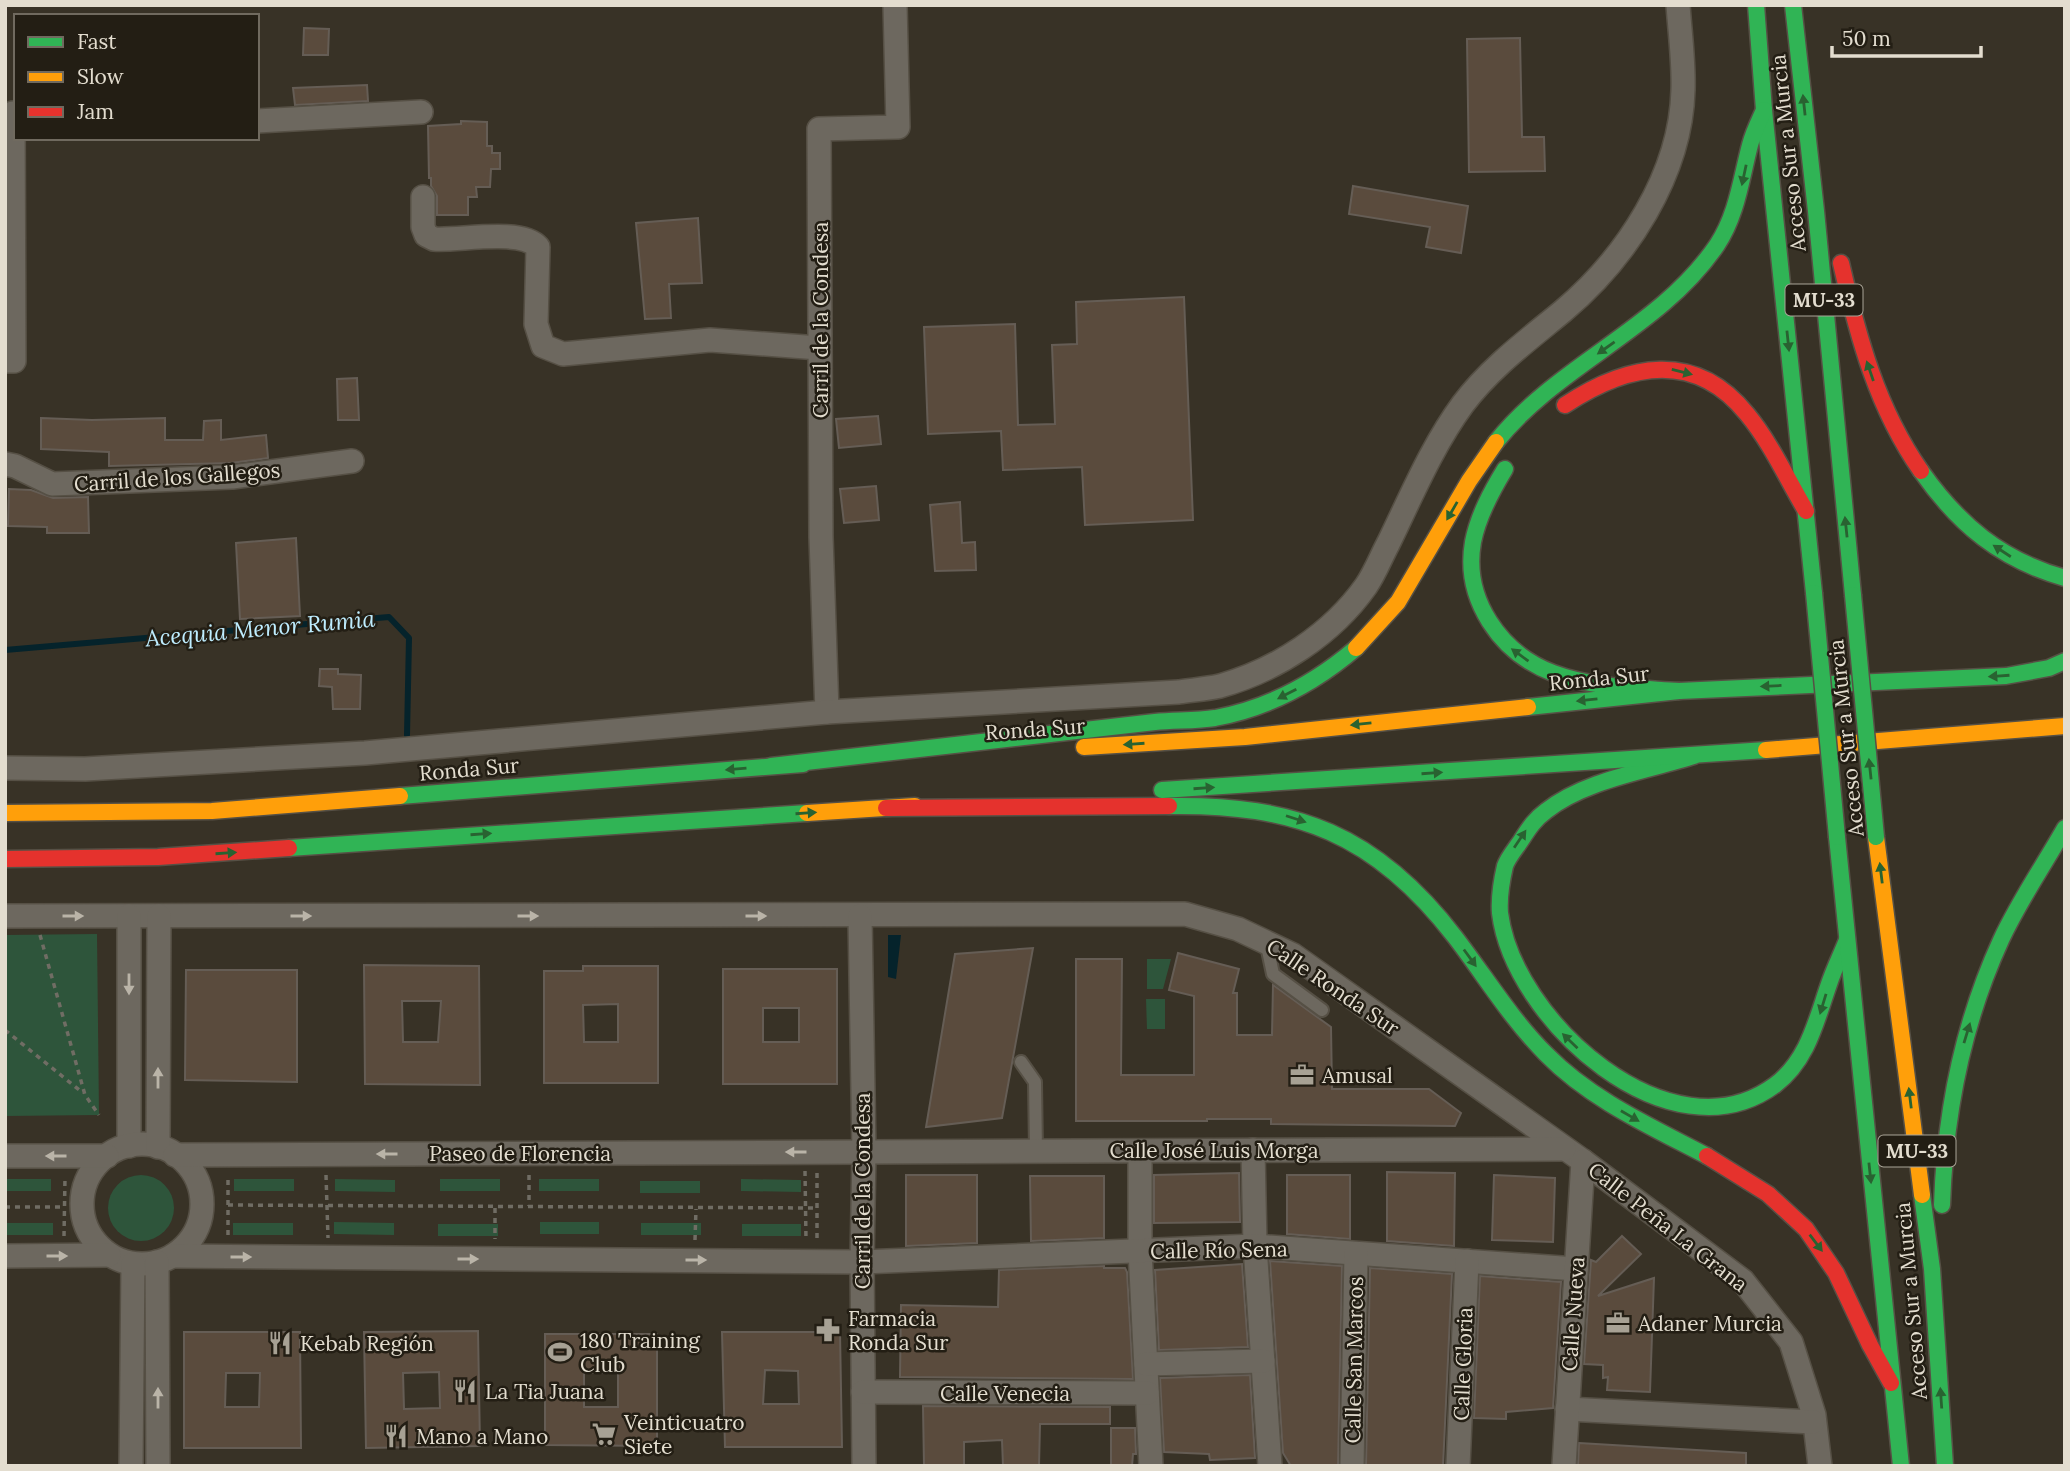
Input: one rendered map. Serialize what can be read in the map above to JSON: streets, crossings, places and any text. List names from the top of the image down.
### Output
{
  "streets": {
    "main road": ["Acceso Sur a Murcia", "MU-33", "Ronda Sur"],
    "street": [
      "Carril de la Condesa",
      "Carril de los Gallegos",
      "Calle Ronda Sur",
      "Calle José Luis Morga",
      "Paseo de Florencia",
      "Calle Peña La Grana",
      "Calle Río Sena",
      "Calle Nueva",
      "Calle San Marcos",
      "Calle Gloria",
      "Calle Venecia"
    ]
  },
  "crossings": [
    ["Carril de la Condesa", "Calle Ronda Sur"],
    ["Carril de la Condesa", "Calle José Luis Morga"],
    ["Carril de la Condesa", "Paseo de Florencia"],
    ["Carril de la Condesa", "Calle Río Sena"],
    ["Carril de la Condesa", "Calle Venecia"],
    ["Calle Ronda Sur", "Calle José Luis Morga"],
    ["Calle Ronda Sur", "Calle Peña La Grana"],
    ["Calle Ronda Sur", "Calle Nueva"],
    ["Calle José Luis Morga", "Paseo de Florencia"],
    ["Calle José Luis Morga", "Calle Peña La Grana"],
    ["Calle José Luis Morga", "Calle Nueva"],
    ["Calle Peña La Grana", "Calle Nueva"],
    ["Calle Río Sena", "Calle Nueva"],
    ["Calle Río Sena", "Calle San Marcos"],
    ["Calle Río Sena", "Calle Gloria"]
  ],
  "water": ["Acequia Menor Rumia"],
  "places": {
    "office": ["Amusal", "Adaner Murcia"],
    "pharmacy": ["Farmacia Ronda Sur"],
    "restaurant": ["Kebab Región", "La Tia Juana", "Mano a Mano"],
    "sports": ["180 Training Club"],
    "supermarket": ["Veinticuatro Siete"]
  },
  "legend": ["Fast", "Slow", "Jam"],
  "scale_bar": "50 m"
}
